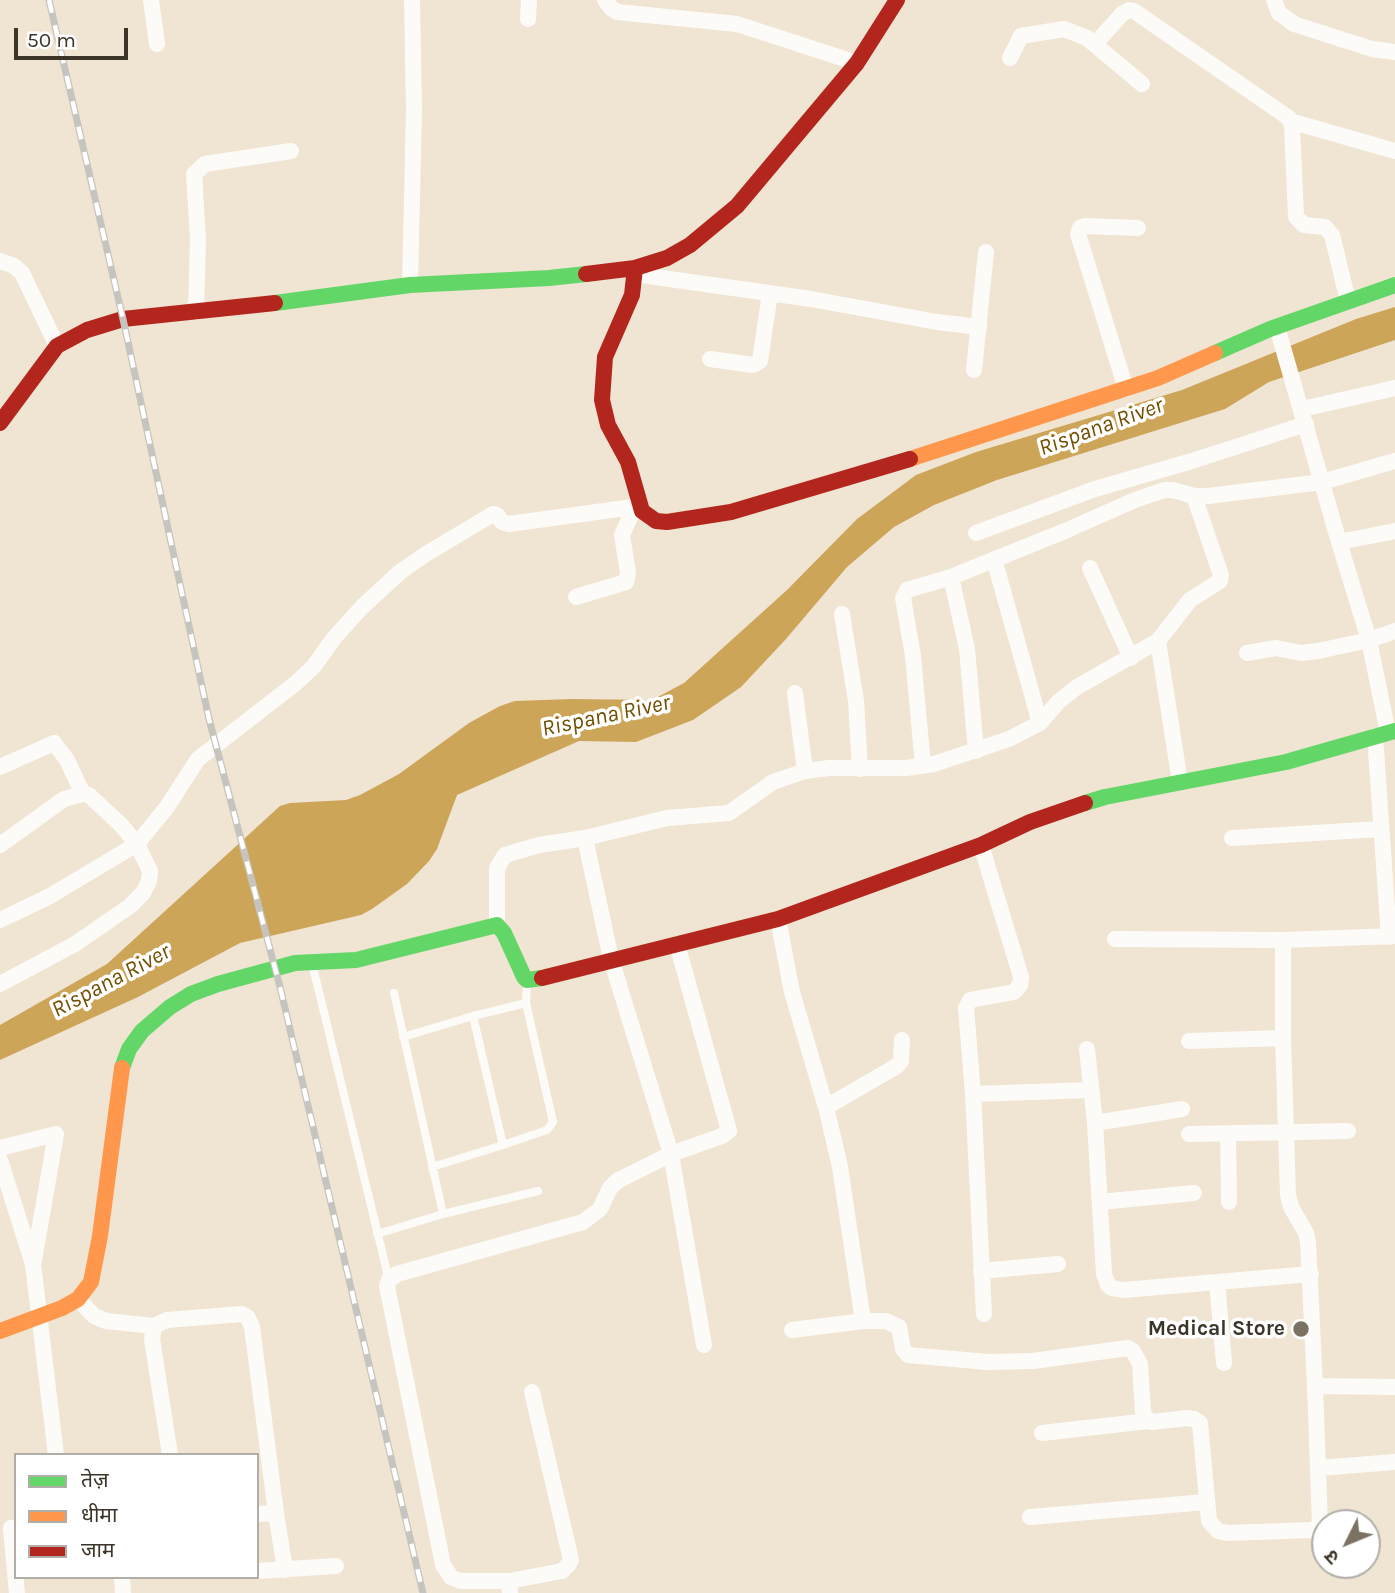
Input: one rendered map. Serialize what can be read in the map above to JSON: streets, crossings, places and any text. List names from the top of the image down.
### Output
{
  "water": ["Rispana River"],
  "places": ["Medical Store"],
  "legend": ["तेज़", "धीमा", "जाम"],
  "scale_bar": "50 m",
  "north": "bottom left"
}
